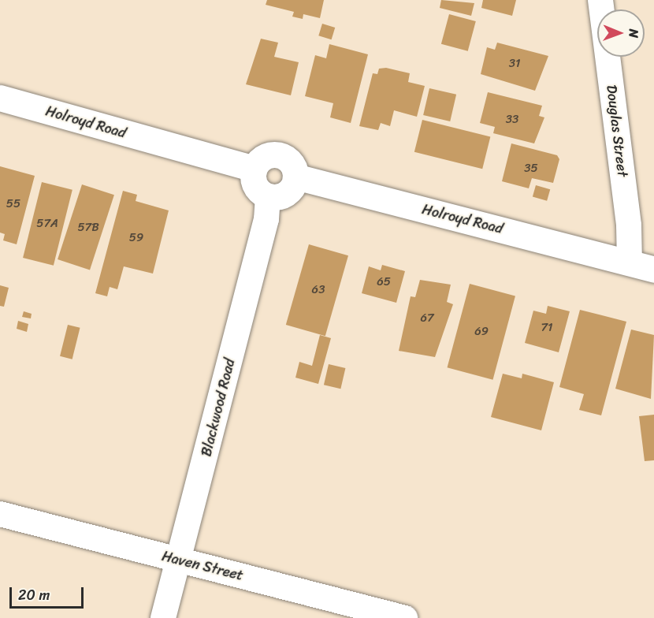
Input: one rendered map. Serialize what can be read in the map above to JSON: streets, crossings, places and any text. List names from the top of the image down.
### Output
{
  "streets": {
    "street": [
      "Holroyd Road",
      "Douglas Street",
      "Blackwood Road",
      "Haven Street"
    ]
  },
  "crossings": [
    ["Holroyd Road", "Douglas Street"],
    ["Holroyd Road", "Blackwood Road"],
    ["Blackwood Road", "Haven Street"]
  ],
  "house_numbers": [
    "31",
    "33",
    "35",
    "55",
    "57A",
    "57B",
    "59",
    "65",
    "63",
    "67",
    "71",
    "69"
  ],
  "scale_bar": "20 m",
  "north": "right"
}
